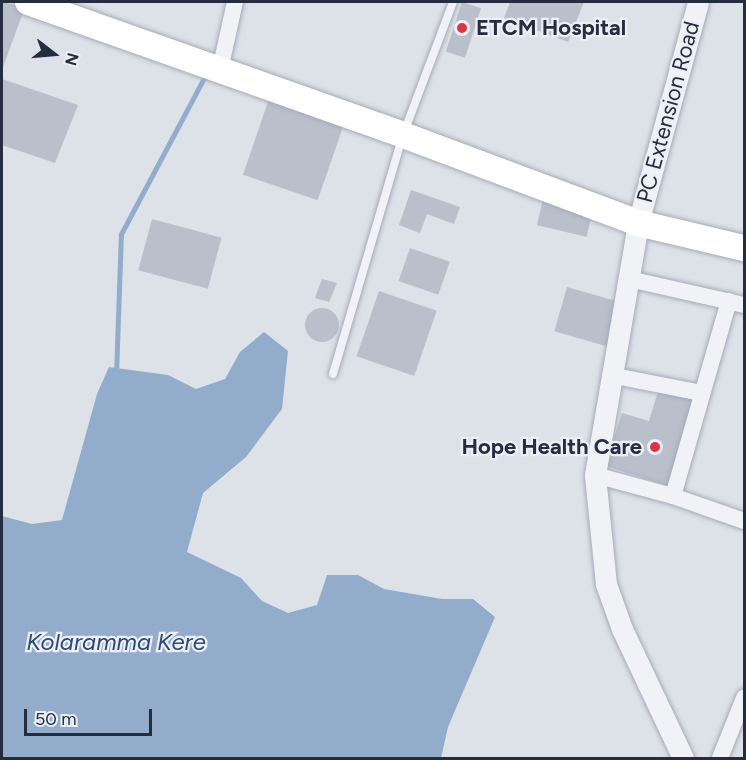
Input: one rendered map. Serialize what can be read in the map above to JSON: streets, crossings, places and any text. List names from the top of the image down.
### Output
{
  "streets": {
    "street": ["PC Extension Road"]
  },
  "water": ["Kolaramma Kere"],
  "places": ["ETCM Hospital", "Hope Health Care"],
  "scale_bar": "50 m",
  "north": "right"
}
